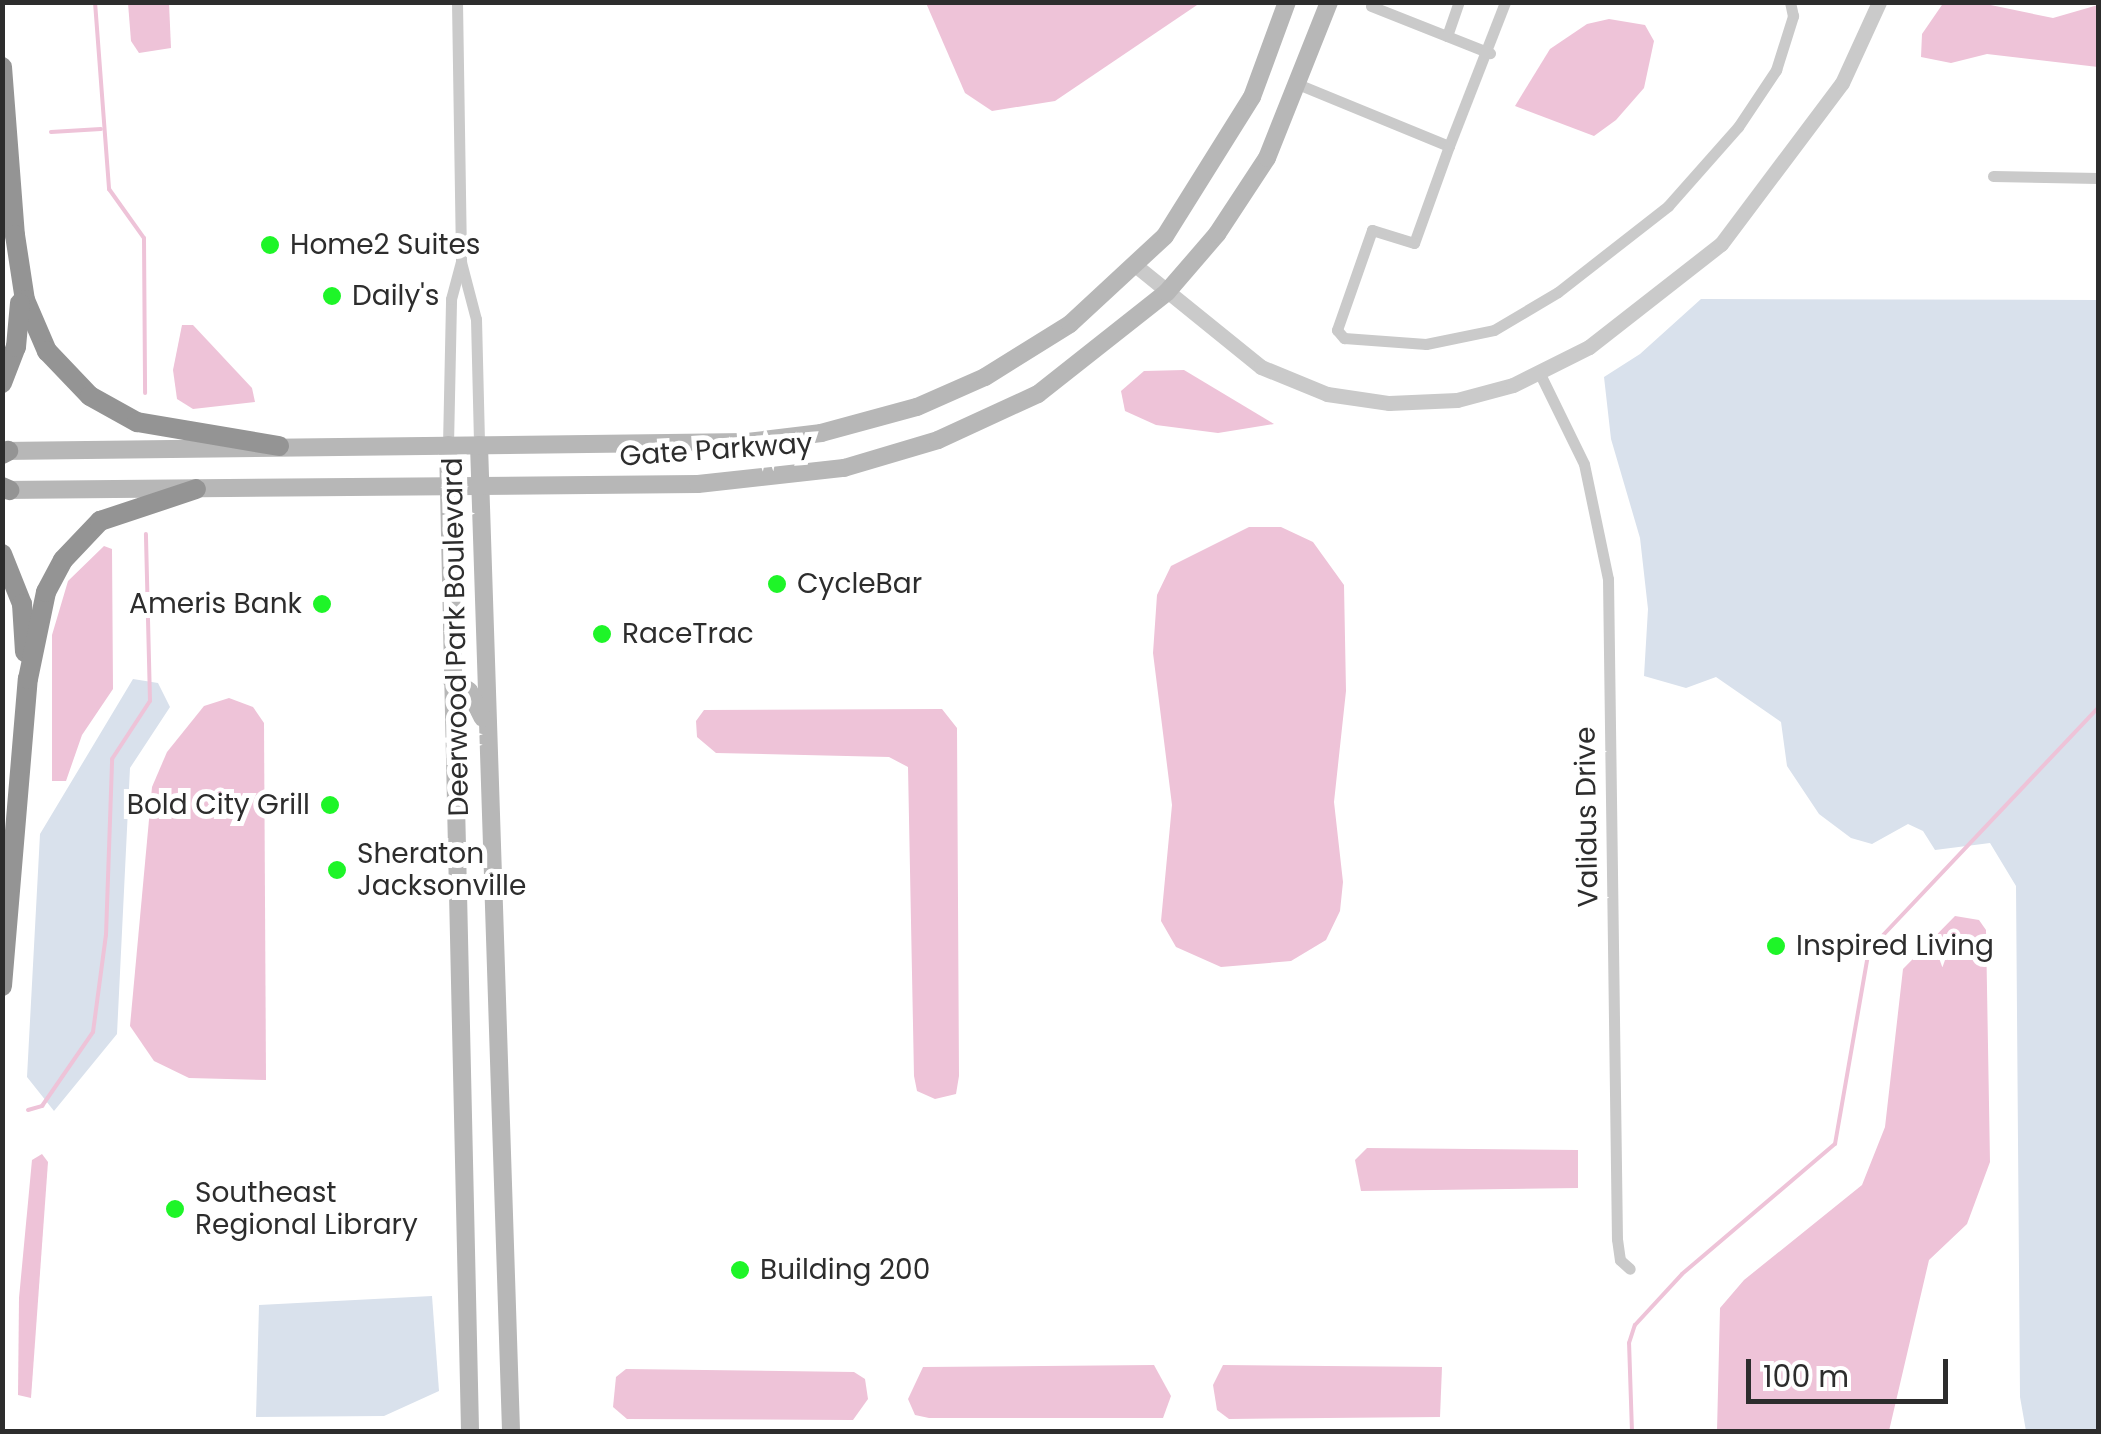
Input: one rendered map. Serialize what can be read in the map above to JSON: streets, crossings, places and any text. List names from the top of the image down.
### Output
{
  "streets": {
    "main road": ["Gate Parkway", "Deerwood Park Boulevard"],
    "street": ["Validus Drive"]
  },
  "crossings": [
    ["Gate Parkway", "Deerwood Park Boulevard"]
  ],
  "places": [
    "Home2 Suites",
    "Daily's",
    "CycleBar",
    "Ameris Bank",
    "RaceTrac",
    "Bold City Grill",
    "Sheraton Jacksonville",
    "Inspired Living",
    "Southeast Regional Library",
    "Building 200"
  ],
  "scale_bar": "100 m"
}
